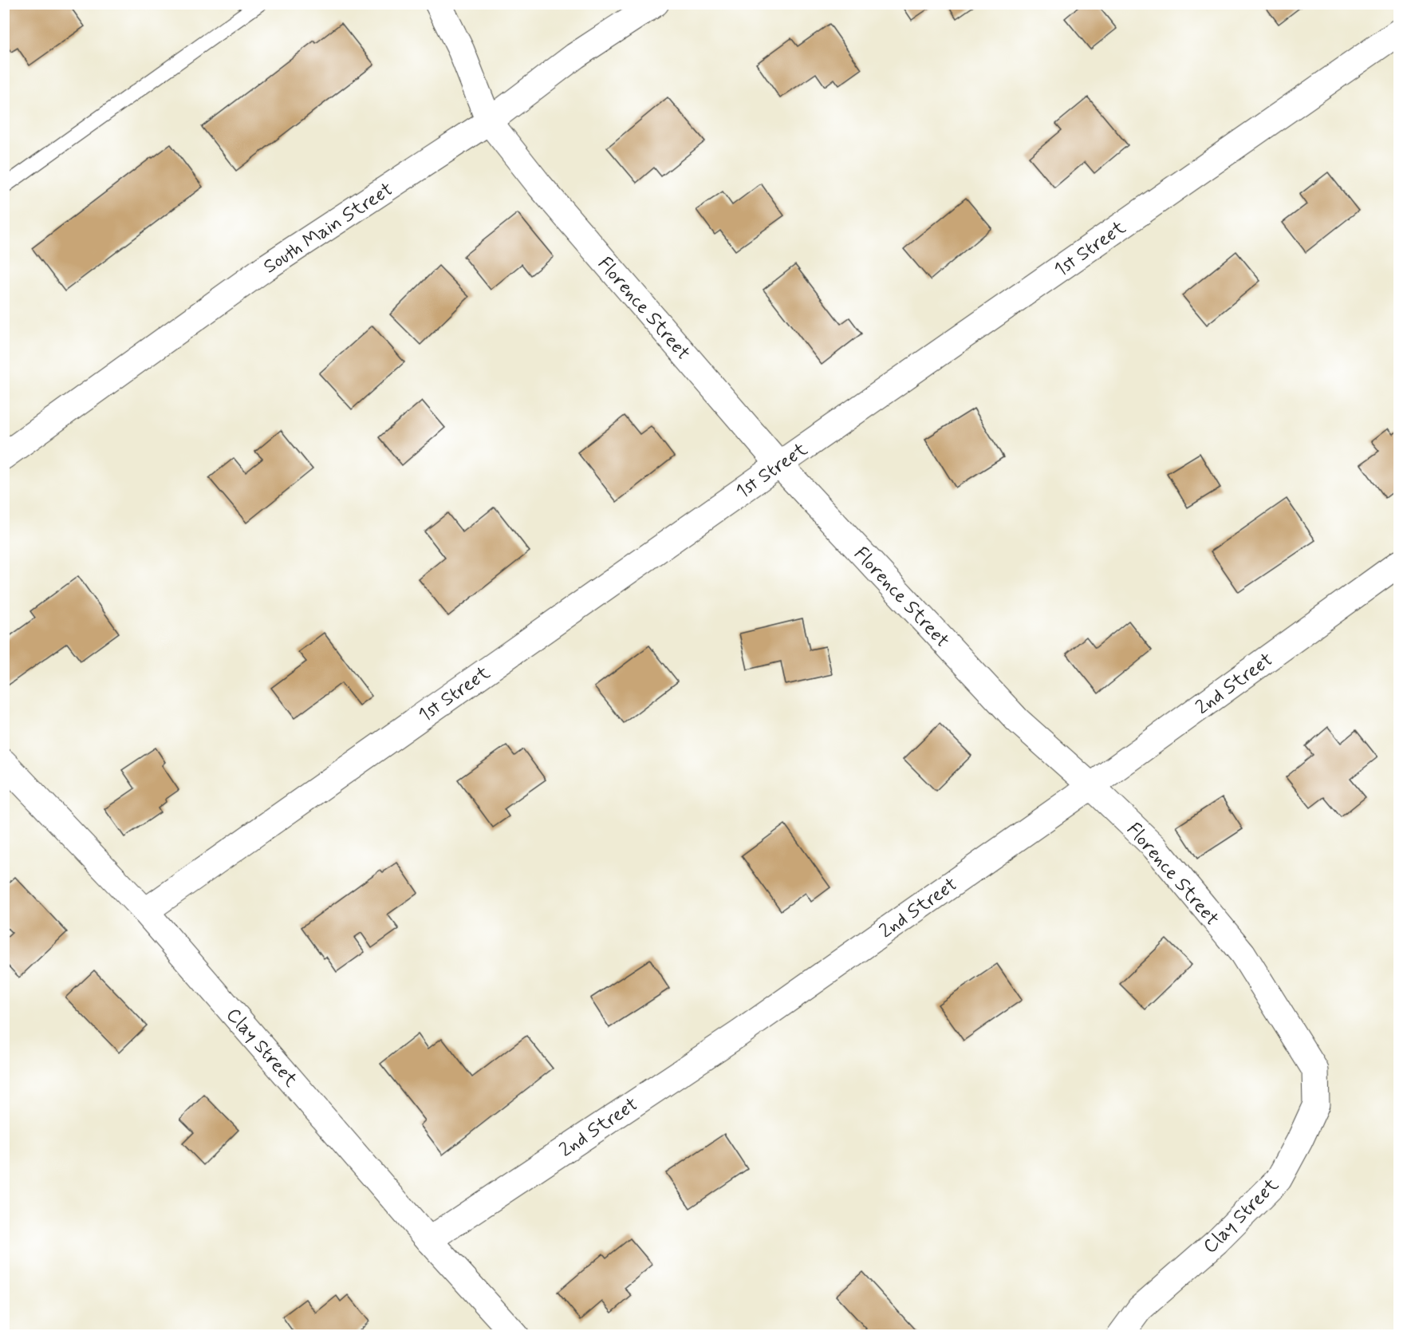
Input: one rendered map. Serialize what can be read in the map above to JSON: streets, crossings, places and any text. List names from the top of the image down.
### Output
{
  "streets": {
    "street": [
      "South Main Street",
      "1st Street",
      "Florence Street",
      "2nd Street",
      "Clay Street"
    ]
  },
  "crossings": [
    ["South Main Street", "Florence Street"],
    ["1st Street", "Florence Street"],
    ["1st Street", "Clay Street"],
    ["Florence Street", "2nd Street"],
    ["Florence Street", "Clay Street"],
    ["2nd Street", "Clay Street"]
  ]
}
